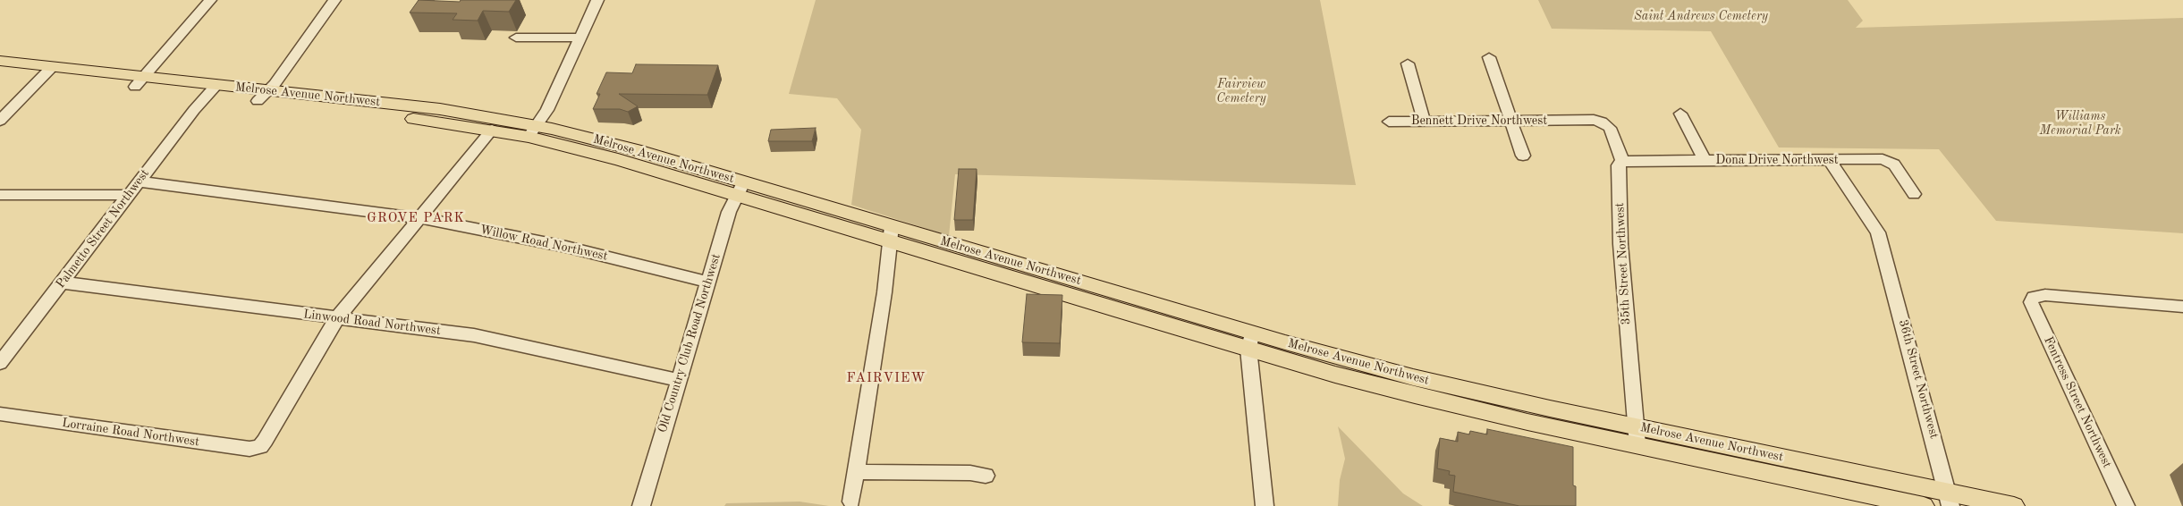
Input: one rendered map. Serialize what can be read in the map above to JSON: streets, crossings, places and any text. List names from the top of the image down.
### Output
{
  "streets": {
    "main road": ["Melrose Avenue Northwest"],
    "street": [
      "Bennett Drive Northwest",
      "Dona Drive Northwest",
      "Palmetto Street Northwest",
      "Willow Road Northwest",
      "35th Street Northwest",
      "Linwood Road Northwest",
      "Old Country Club Road Northwest",
      "36th Street Northwest",
      "Fentress Street Northwest",
      "Lorraine Road Northwest"
    ]
  },
  "crossings": [
    ["Melrose Avenue Northwest", "Palmetto Street Northwest"],
    ["Melrose Avenue Northwest", "35th Street Northwest"],
    ["Melrose Avenue Northwest", "Old Country Club Road Northwest"],
    ["Melrose Avenue Northwest", "36th Street Northwest"],
    ["Bennett Drive Northwest", "Dona Drive Northwest"],
    ["Bennett Drive Northwest", "35th Street Northwest"],
    ["Dona Drive Northwest", "35th Street Northwest"],
    ["Dona Drive Northwest", "36th Street Northwest"],
    ["Palmetto Street Northwest", "Willow Road Northwest"],
    ["Palmetto Street Northwest", "Linwood Road Northwest"],
    ["Willow Road Northwest", "Old Country Club Road Northwest"],
    ["Linwood Road Northwest", "Old Country Club Road Northwest"],
    ["Linwood Road Northwest", "Lorraine Road Northwest"]
  ],
  "districts": ["GROVE PARK", "FAIRVIEW"],
  "parks": ["Saint Andrews Cemetery", "Fairview Cemetery", "Williams Memorial Park"]
}
